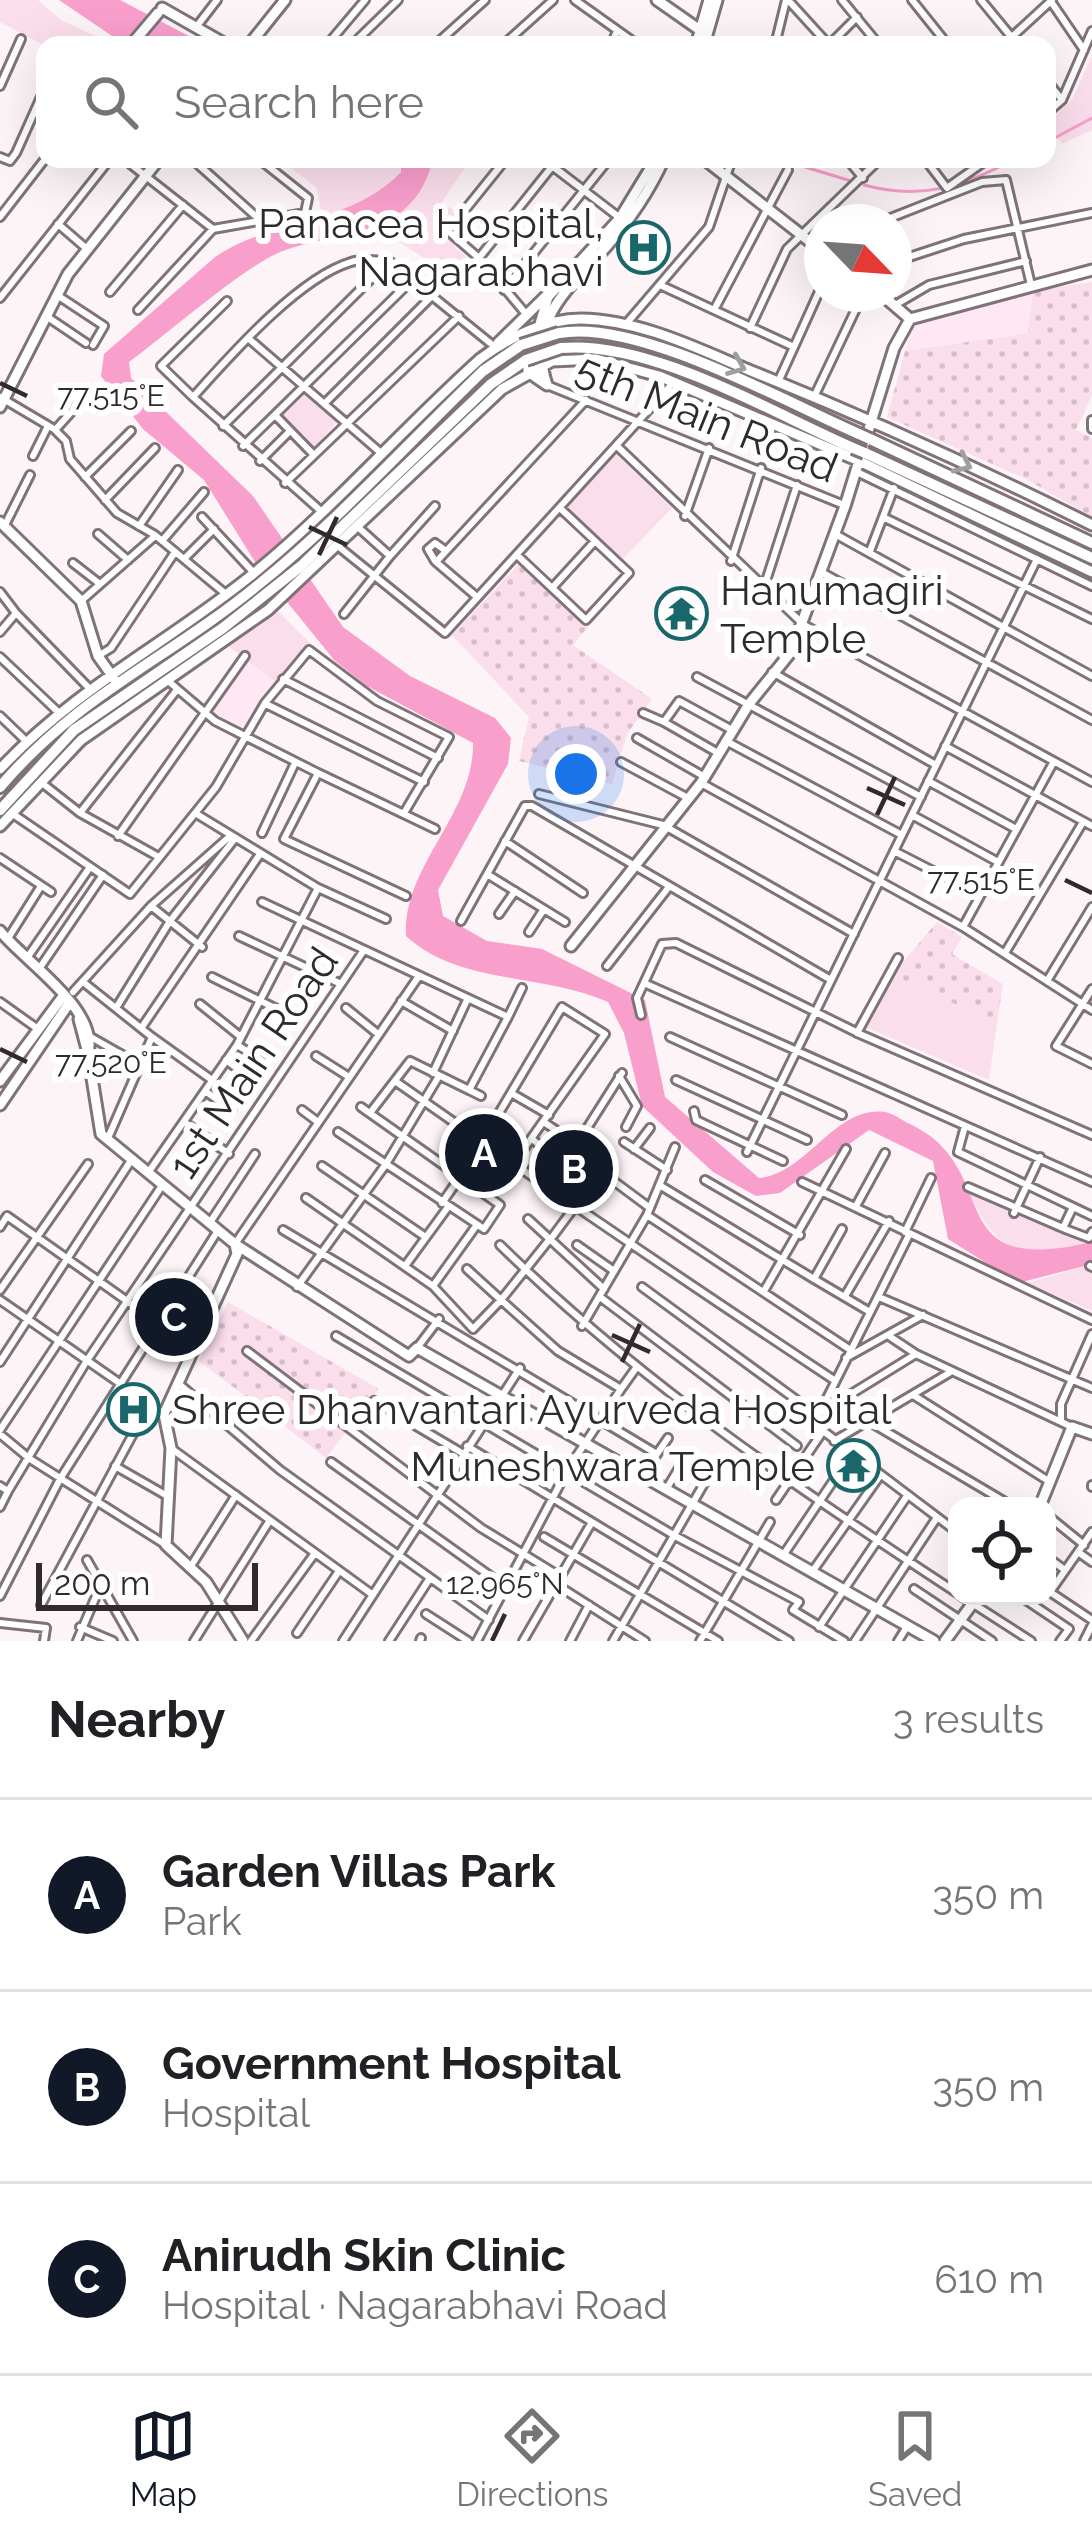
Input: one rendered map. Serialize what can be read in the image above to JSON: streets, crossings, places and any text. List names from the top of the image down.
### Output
{
  "streets": {
    "street": ["5th Main Road", "1st Main Road"]
  },
  "places": {
    "hospital": ["Panacea Hospital, Nagarabhavi", "Shree Dhanvantari Ayurveda Hospital"],
    "temple": ["Hanumagiri Temple", "Muneshwara Temple"]
  },
  "scale_bar": "200 m",
  "north": "bottom right",
  "page": {
    "search": "Search here",
    "pins": ["A", "B", "C"],
    "scale": "200 m",
    "heading": ["Nearby", "3 results"],
    "list": [
      {
        "mark": "A",
        "name": "Garden Villas Park",
        "note": "Park",
        "value": "350 m"
      },
      {
        "mark": "B",
        "name": "Government Hospital",
        "note": "Hospital",
        "value": "350 m"
      },
      {
        "mark": "C",
        "name": "Anirudh Skin Clinic",
        "note": "Hospital · Nagarabhavi Road",
        "value": "610 m"
      }
    ],
    "nav": ["Map", "Directions", "Saved"]
  },
  "coordinates": ["77.515°E", "77.520°E", "12.965°N"]
}
